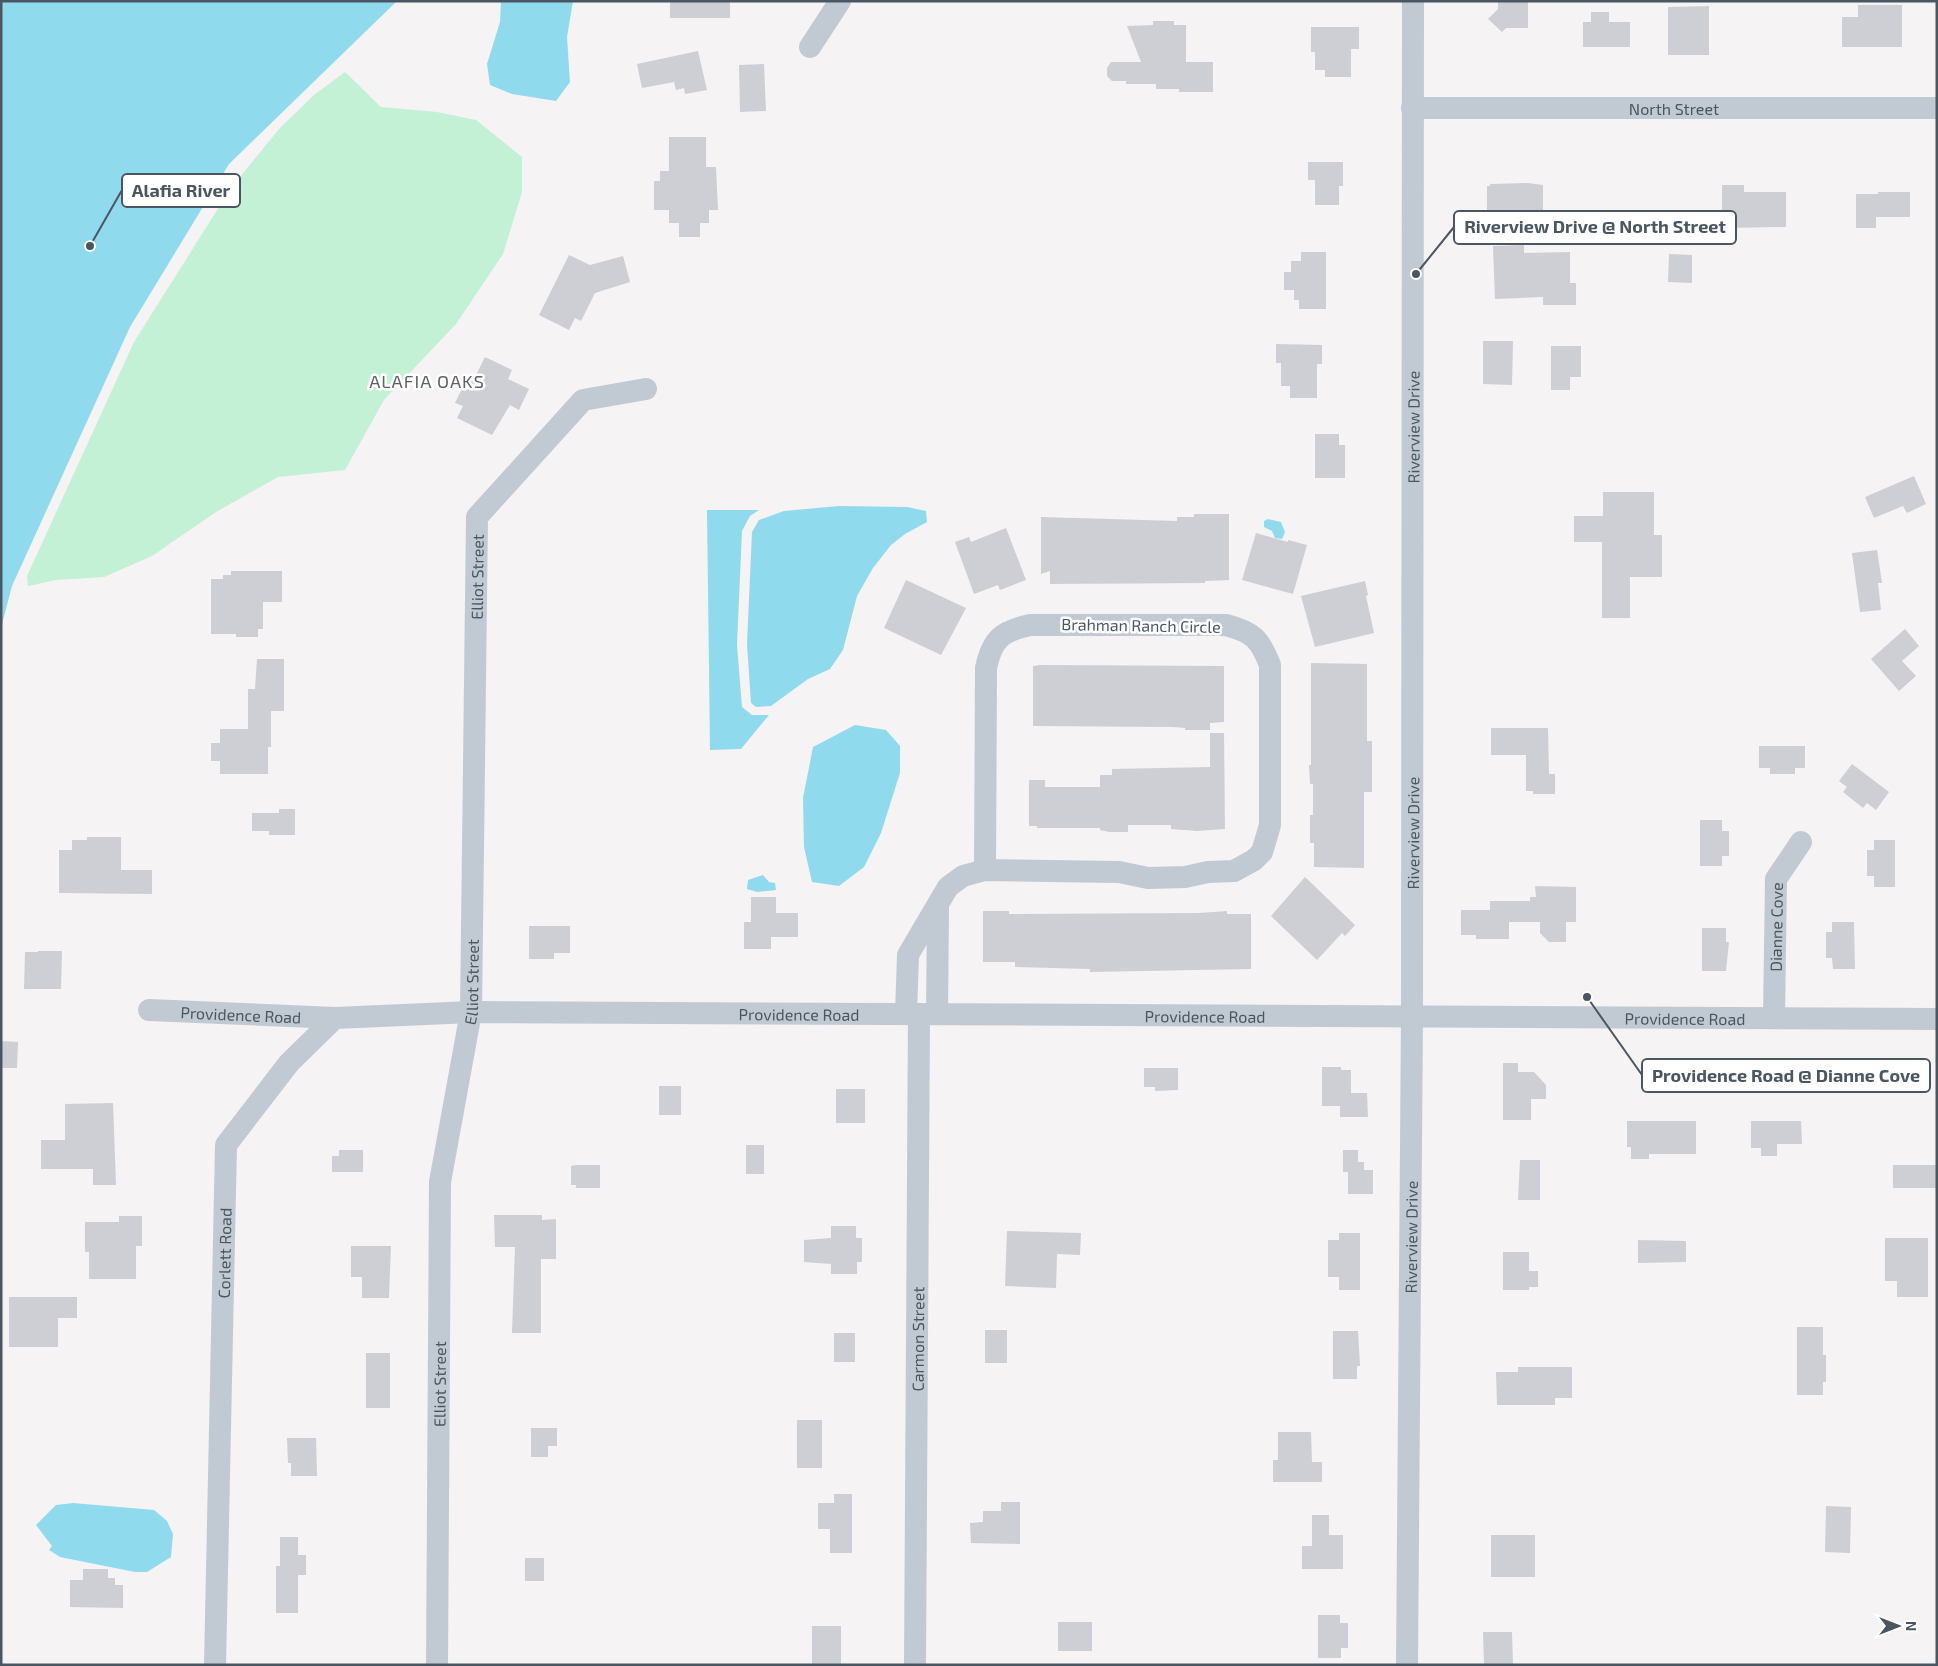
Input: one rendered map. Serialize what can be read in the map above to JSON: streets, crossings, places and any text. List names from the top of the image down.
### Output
{
  "streets": {
    "street": [
      "North Street",
      "Riverview Drive",
      "Elliot Street",
      "Brahman Ranch Circle",
      "Dianne Cove",
      "Providence Road",
      "Corlett Road",
      "Carmon Street"
    ]
  },
  "crossings": [
    ["North Street", "Riverview Drive"],
    ["Riverview Drive", "Providence Road"],
    ["Elliot Street", "Providence Road"],
    ["Brahman Ranch Circle", "Providence Road"],
    ["Brahman Ranch Circle", "Carmon Street"],
    ["Dianne Cove", "Providence Road"],
    ["Providence Road", "Corlett Road"],
    ["Providence Road", "Carmon Street"]
  ],
  "districts": ["ALAFIA OAKS"],
  "places": ["Alafia River", "Riverview Drive @ North Street", "Providence Road @ Dianne Cove"],
  "north": "right"
}
